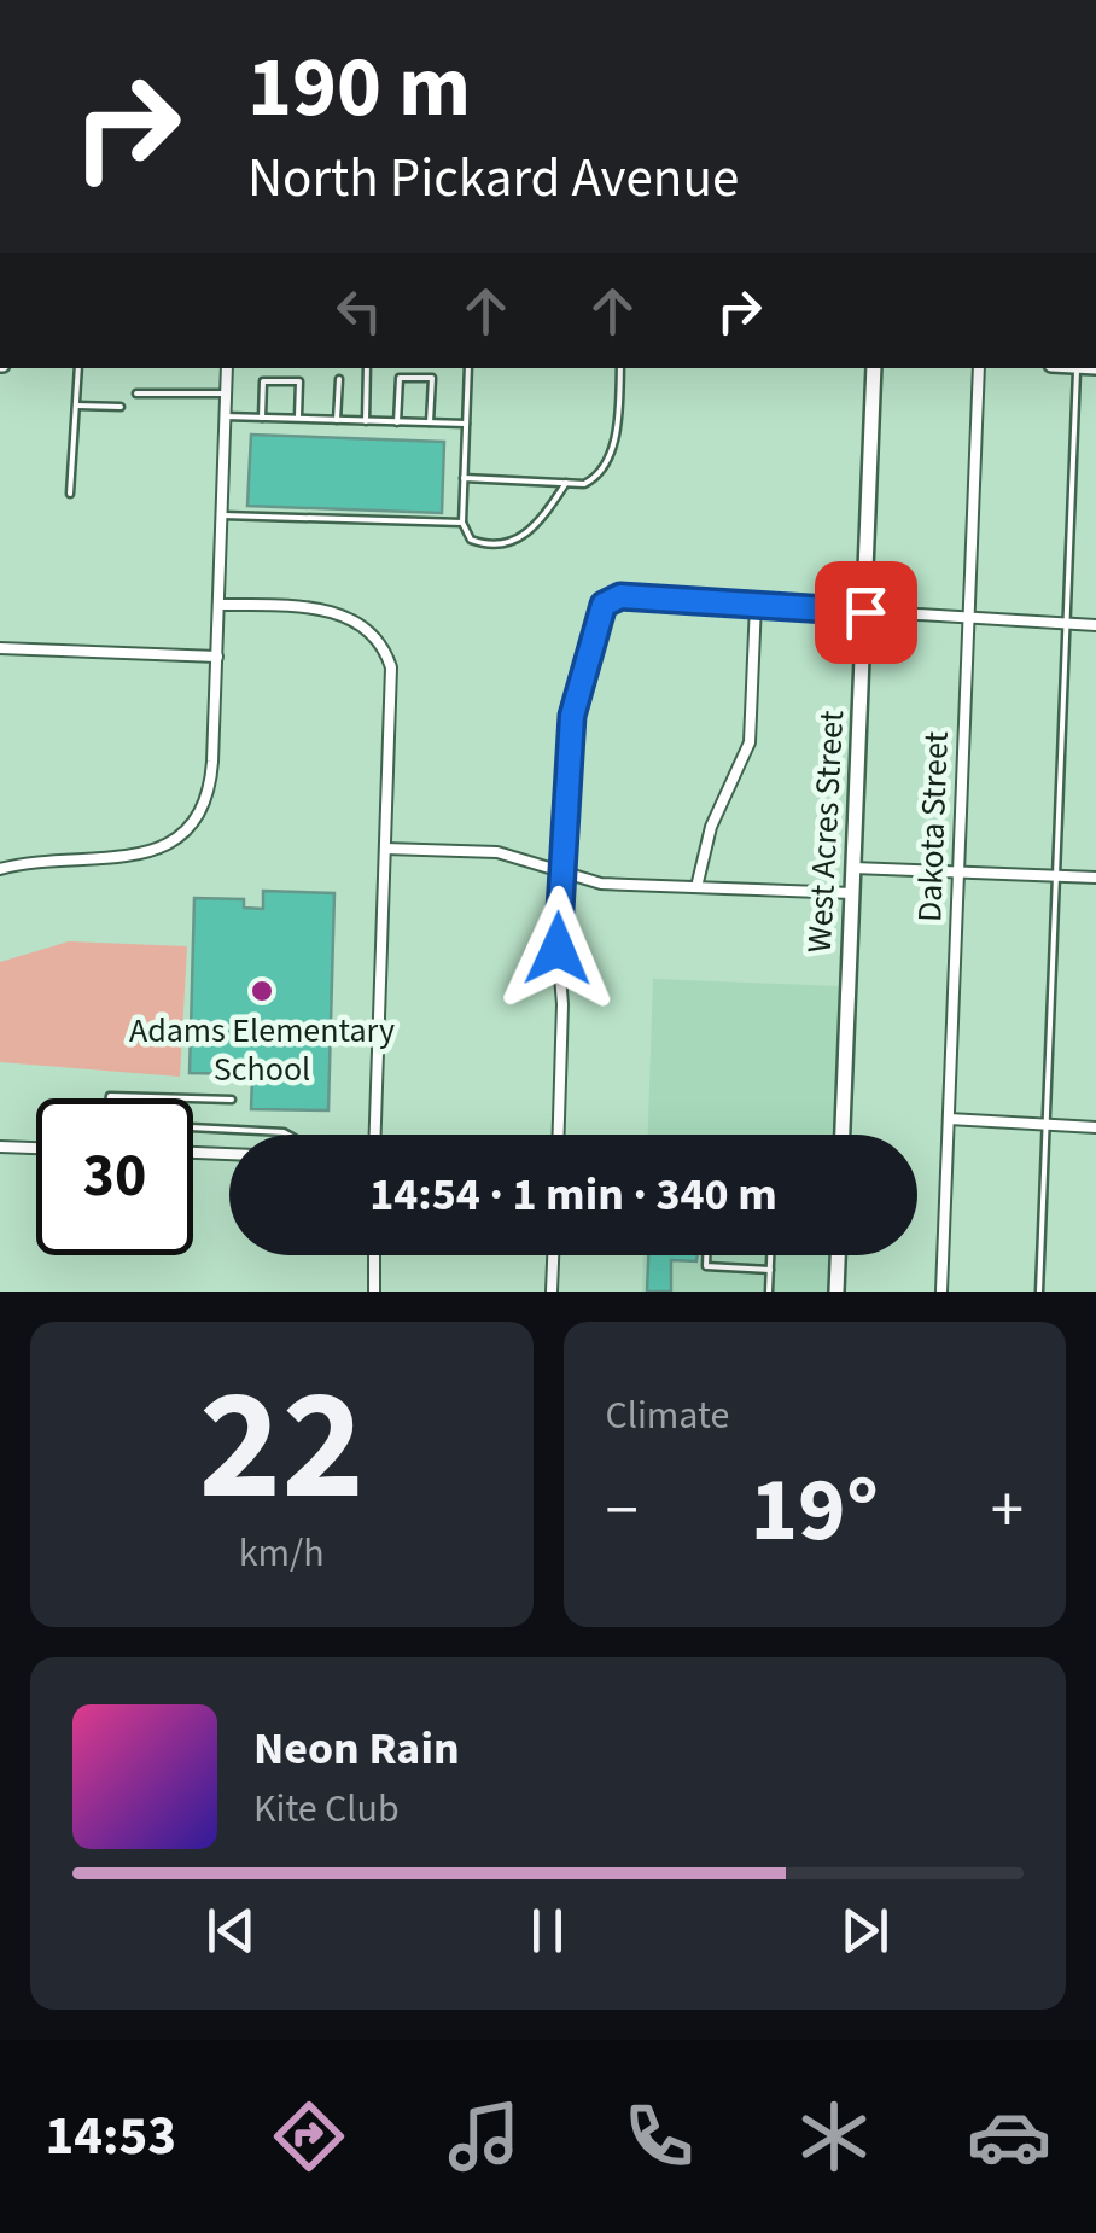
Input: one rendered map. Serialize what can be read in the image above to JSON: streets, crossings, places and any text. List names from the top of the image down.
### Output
{
  "streets": {
    "street": ["Dakota Street", "West Acres Street"]
  },
  "places": ["Adams Elementary School"],
  "page": {
    "turn": ["190 m", "North Pickard Avenue"],
    "limit": "30",
    "trip": "14:54 · 1 min · 340 m",
    "tile": [
      ["22", "km/h"],
      "Climate"
    ],
    "heat": ["−", "19°", "+"],
    "song": ["Neon Rain", "Kite Club"],
    "tabs": "14:53"
  }
}
